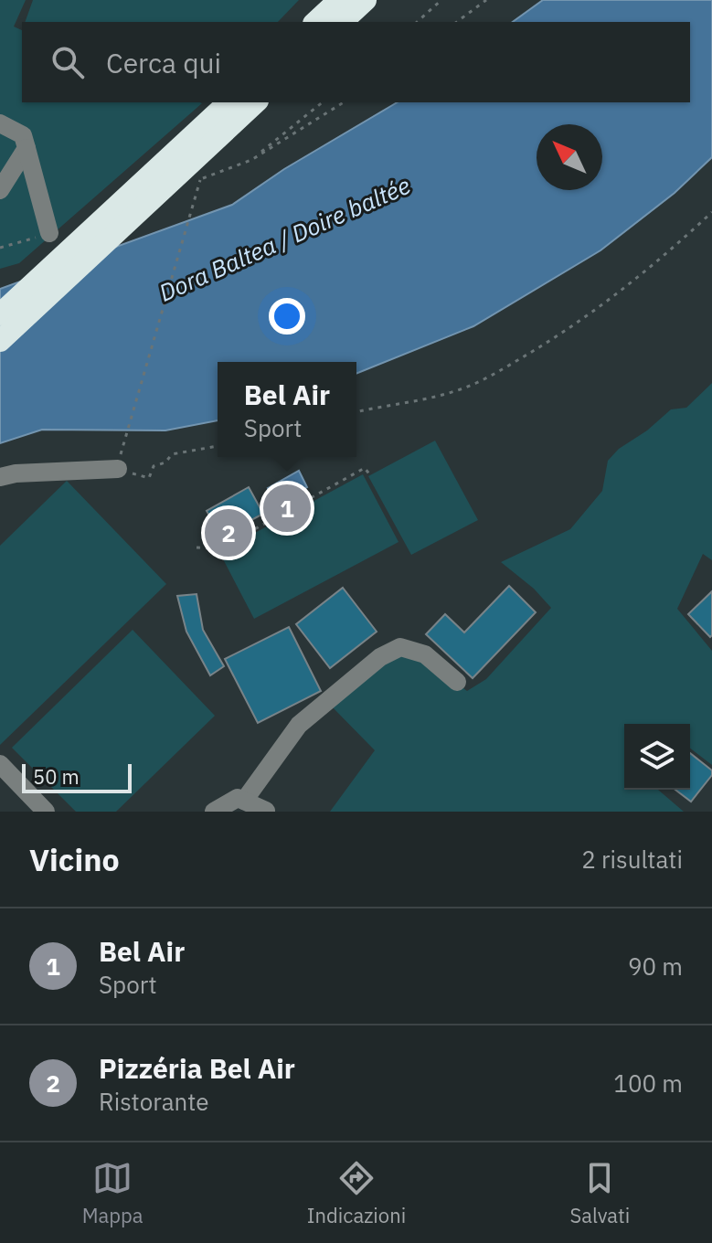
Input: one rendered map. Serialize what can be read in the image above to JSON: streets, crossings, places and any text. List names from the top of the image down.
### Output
{
  "water": ["Dora Baltea / Doire baltée"],
  "scale_bar": "50 m",
  "north": "top left",
  "page": {
    "search": "Cerca qui",
    "popup": ["Bel Air", "Sport"],
    "pins": ["1", "2"],
    "scale": "50 m",
    "heading": ["Vicino", "2 risultati"],
    "list": [
      {
        "mark": "1",
        "name": "Bel Air",
        "note": "Sport",
        "value": "90 m"
      },
      {
        "mark": "2",
        "name": "Pizzéria Bel Air",
        "note": "Ristorante",
        "value": "100 m"
      }
    ],
    "nav": ["Mappa", "Indicazioni", "Salvati"]
  }
}
